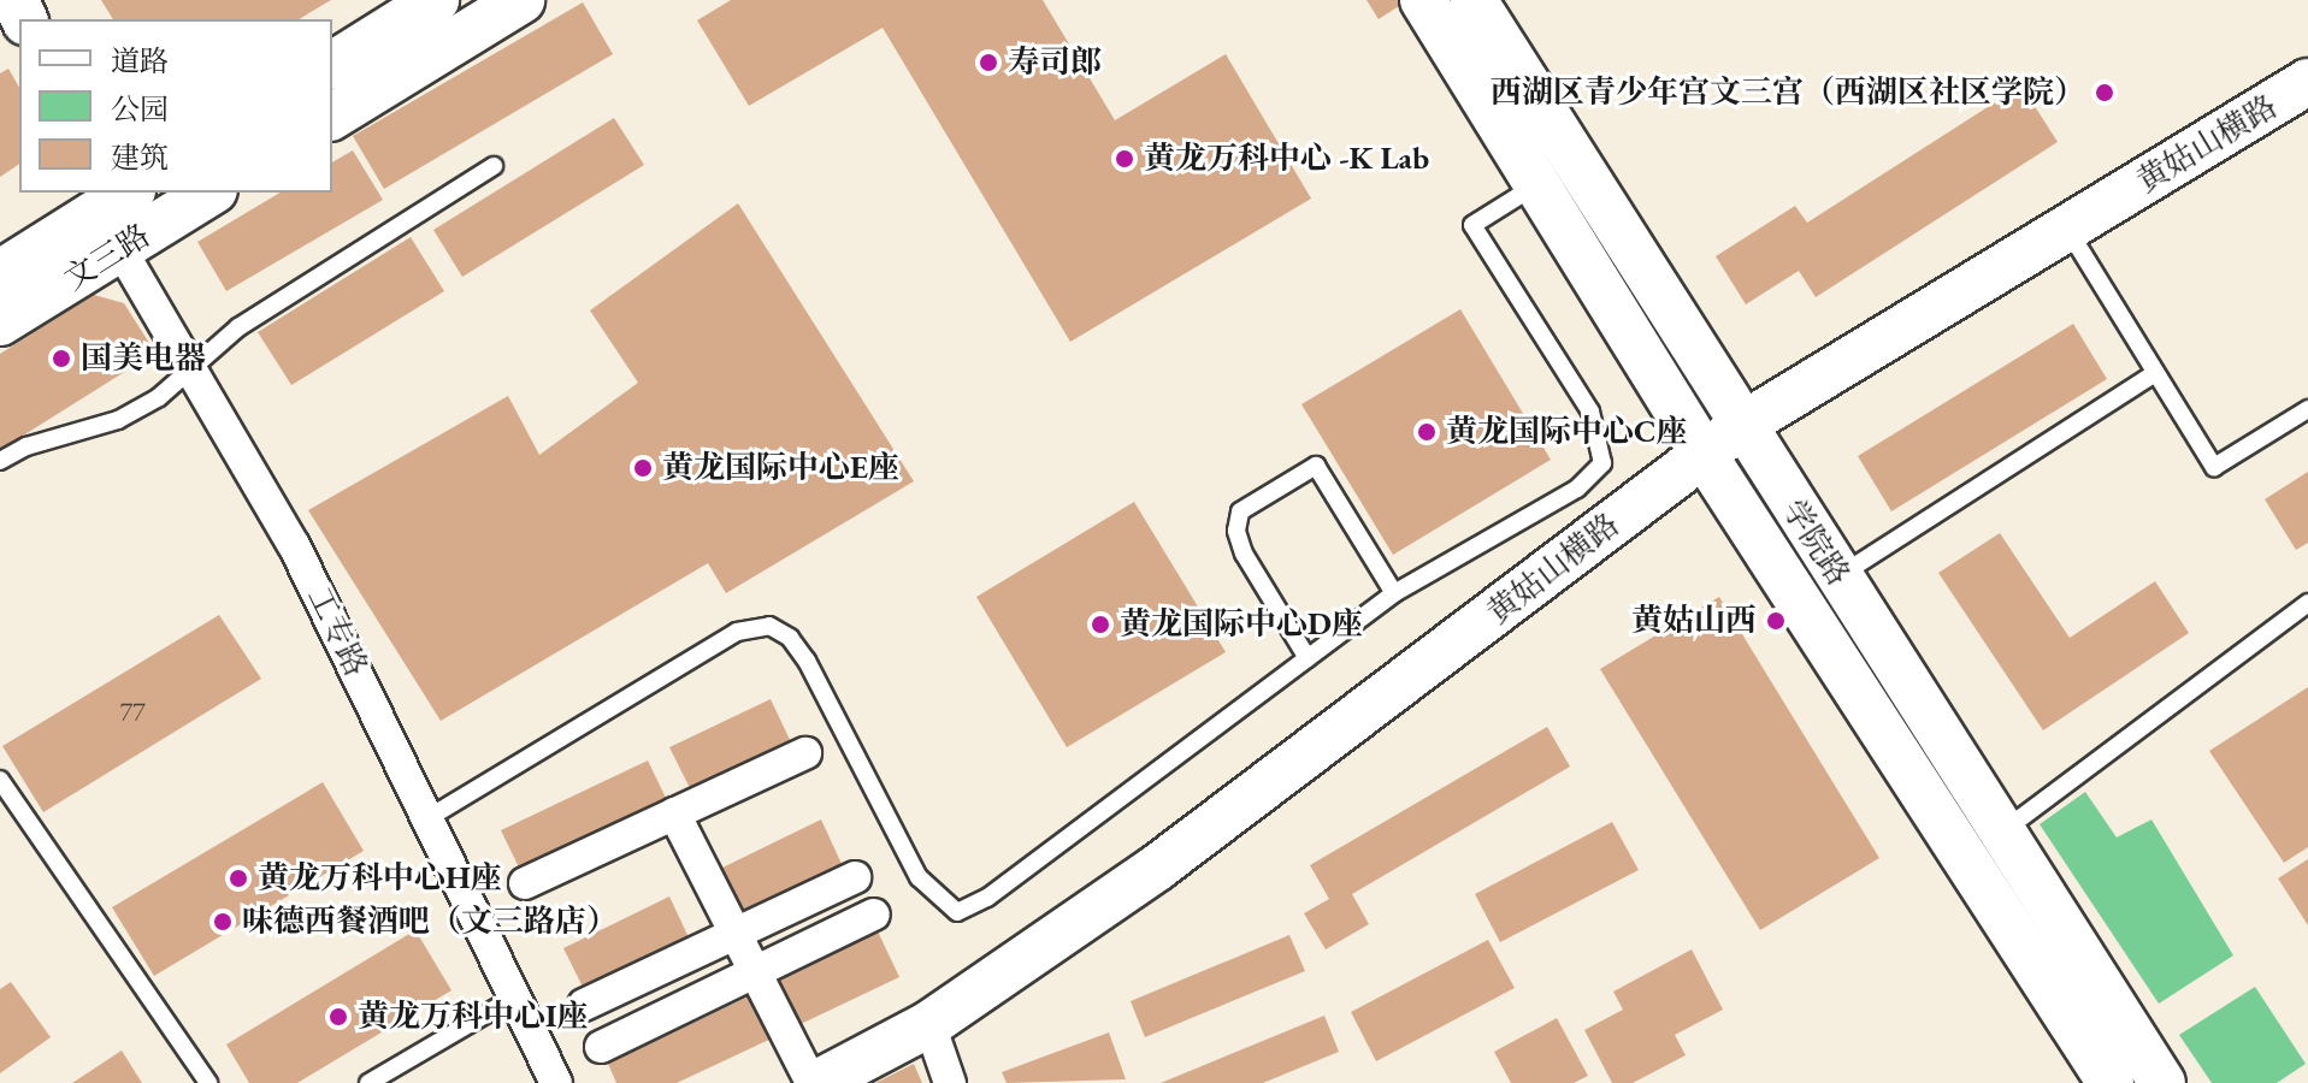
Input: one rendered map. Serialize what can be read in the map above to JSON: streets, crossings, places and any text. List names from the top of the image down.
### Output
{
  "streets": {
    "main road": ["黄姑山横路", "文三路", "学院路"],
    "street": ["工专路"]
  },
  "crossings": [
    ["黄姑山横路", "学院路"],
    ["文三路", "工专路"]
  ],
  "places": [
    "寿司郎",
    "西湖区青少年宫文三宫（西湖区社区学院）",
    "黄龙万科中心 -K Lab",
    "国美电器",
    "黄龙国际中心C座",
    "黄龙国际中心E座",
    "黄姑山西",
    "黄龙国际中心D座",
    "黄龙万科中心H座",
    "味德西餐酒吧（文三路店）",
    "黄龙万科中心I座"
  ],
  "house_numbers": ["77"],
  "legend": ["道路", "公园", "建筑"]
}
